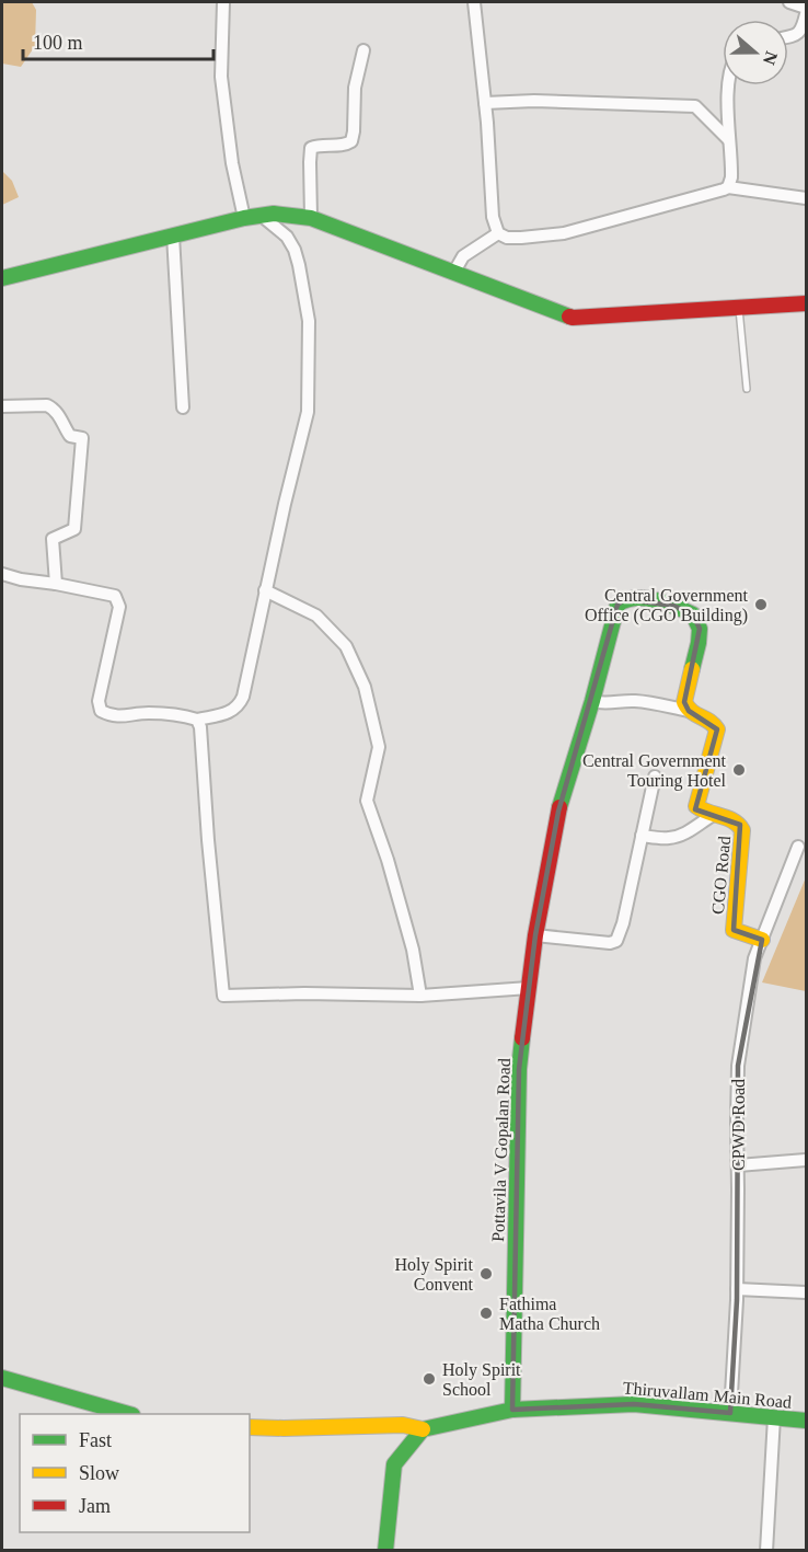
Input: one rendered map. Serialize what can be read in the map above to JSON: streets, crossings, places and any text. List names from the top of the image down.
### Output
{
  "streets": {
    "street": [
      "CGO Road",
      "CPWD Road",
      "Pottavila V Gopalan Road",
      "Thiruvallam Main Road"
    ]
  },
  "crossings": [
    ["CGO Road", "CPWD Road"],
    ["CGO Road", "Pottavila V Gopalan Road"],
    ["CPWD Road", "Thiruvallam Main Road"],
    ["Pottavila V Gopalan Road", "Thiruvallam Main Road"]
  ],
  "places": [
    "Central Government Office (CGO Building)",
    "Central Government Touring Hotel",
    "Holy Spirit Convent",
    "Fathima Matha Church",
    "Holy Spirit School"
  ],
  "legend": ["Fast", "Slow", "Jam"],
  "scale_bar": "100 m",
  "north": "right"
}
